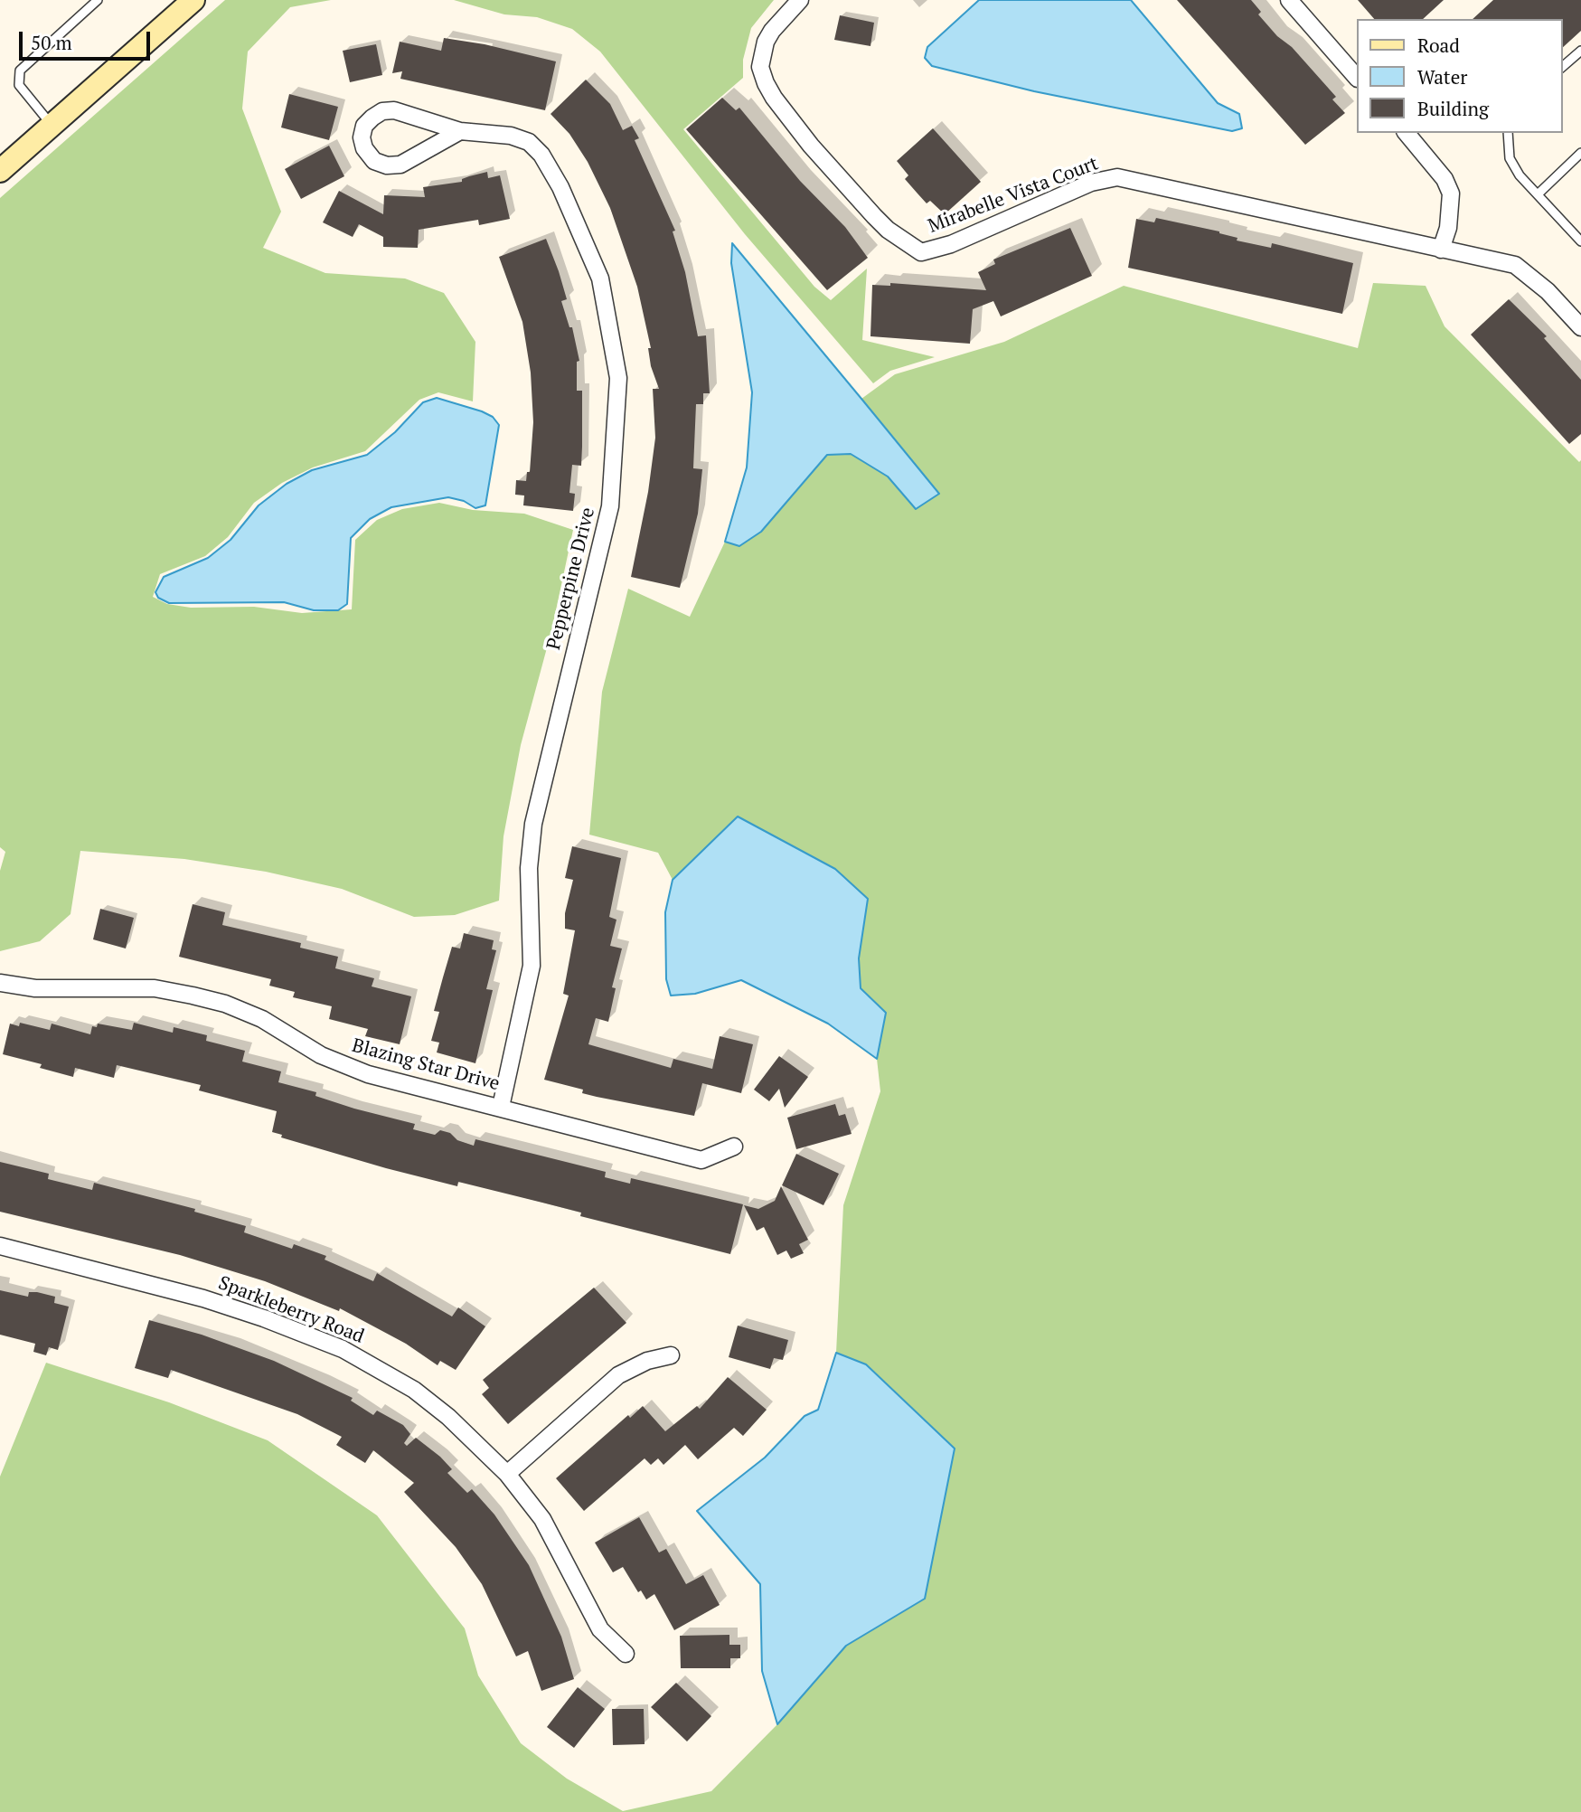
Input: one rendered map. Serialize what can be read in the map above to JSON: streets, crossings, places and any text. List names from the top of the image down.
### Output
{
  "streets": {
    "street": [
      "Mirabelle Vista Court",
      "Pepperpine Drive",
      "Blazing Star Drive",
      "Sparkleberry Road"
    ]
  },
  "crossings": [
    ["Pepperpine Drive", "Blazing Star Drive"]
  ],
  "legend": ["Road", "Water", "Building"],
  "scale_bar": "50 m"
}
